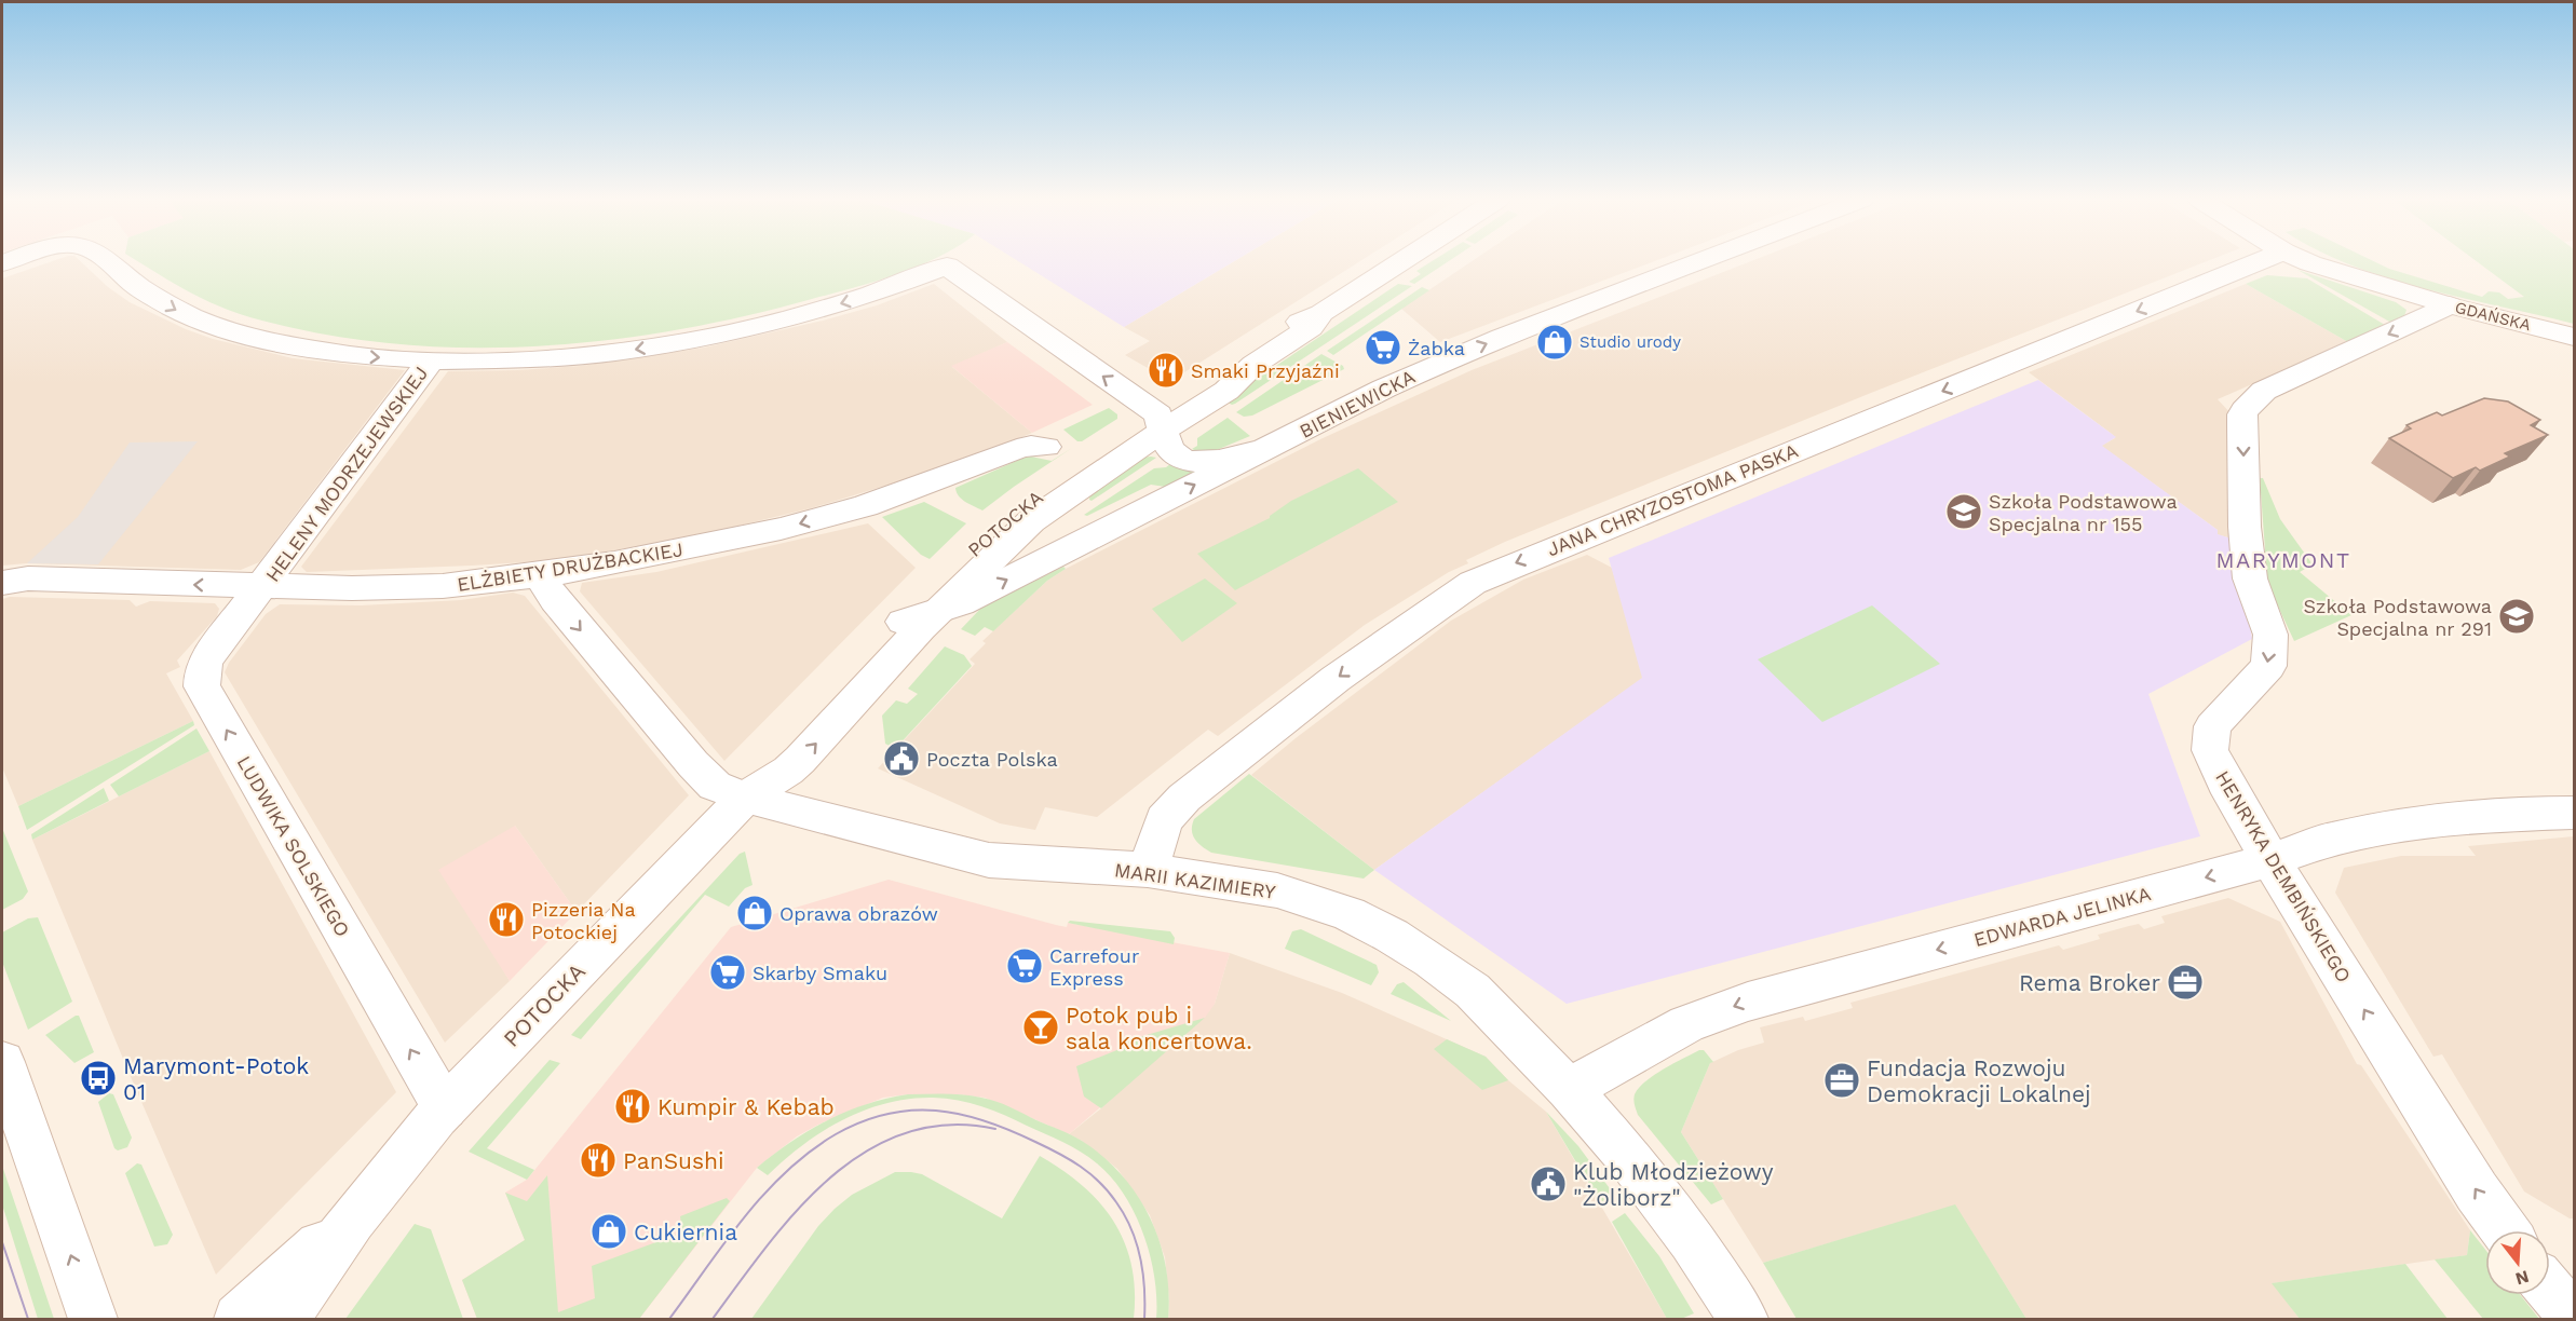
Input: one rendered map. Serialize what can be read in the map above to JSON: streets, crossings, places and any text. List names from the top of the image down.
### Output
{
  "streets": {
    "street": [
      "GDAŃSKA",
      "BIENIEWICKA",
      "HELENY MODRZEJEWSKIEJ",
      "JANA CHRYZOSTOMA PASKA",
      "POTOCKA",
      "ELŻBIETY DRUŻBACKIEJ",
      "LUDWIKA SOLSKIEGO",
      "HENRYKA DEMBIŃSKIEGO",
      "MARII KAZIMIERY",
      "EDWARDA JELINKA"
    ]
  },
  "crossings": [
    ["GDAŃSKA", "HENRYKA DEMBIŃSKIEGO"],
    ["BIENIEWICKA", "POTOCKA"],
    ["HELENY MODRZEJEWSKIEJ", "ELŻBIETY DRUŻBACKIEJ"],
    ["HELENY MODRZEJEWSKIEJ", "LUDWIKA SOLSKIEGO"],
    ["JANA CHRYZOSTOMA PASKA", "MARII KAZIMIERY"],
    ["POTOCKA", "LUDWIKA SOLSKIEGO"],
    ["POTOCKA", "MARII KAZIMIERY"],
    ["ELŻBIETY DRUŻBACKIEJ", "LUDWIKA SOLSKIEGO"],
    ["ELŻBIETY DRUŻBACKIEJ", "MARII KAZIMIERY"],
    ["HENRYKA DEMBIŃSKIEGO", "EDWARDA JELINKA"],
    ["MARII KAZIMIERY", "EDWARDA JELINKA"]
  ],
  "one_way": [
    "BIENIEWICKA",
    "JANA CHRYZOSTOMA PASKA",
    "ELŻBIETY DRUŻBACKIEJ",
    "LUDWIKA SOLSKIEGO",
    "EDWARDA JELINKA"
  ],
  "districts": ["MARYMONT"],
  "places": {
    "shop": ["Studio urody", "Oprawa obrazów", "Cukiernia"],
    "supermarket": ["Żabka", "Carrefour Express", "Skarby Smaku"],
    "restaurant": [
      "Smaki Przyjaźni",
      "Pizzeria Na Potockiej",
      "Kumpir & Kebab",
      "PanSushi"
    ],
    "school or university": ["Szkoła Podstawowa Specjalna nr 155", "Szkoła Podstawowa Specjalna nr 291"],
    "public building": ["Poczta Polska", "Klub Młodzieżowy \"Żoliborz\""],
    "office": ["Rema Broker", "Fundacja Rozwoju Demokracji Lokalnej"],
    "bar": ["Potok pub i sala koncertowa."],
    "bus stop": ["Marymont-Potok 01"]
  },
  "north": "bottom"
}
